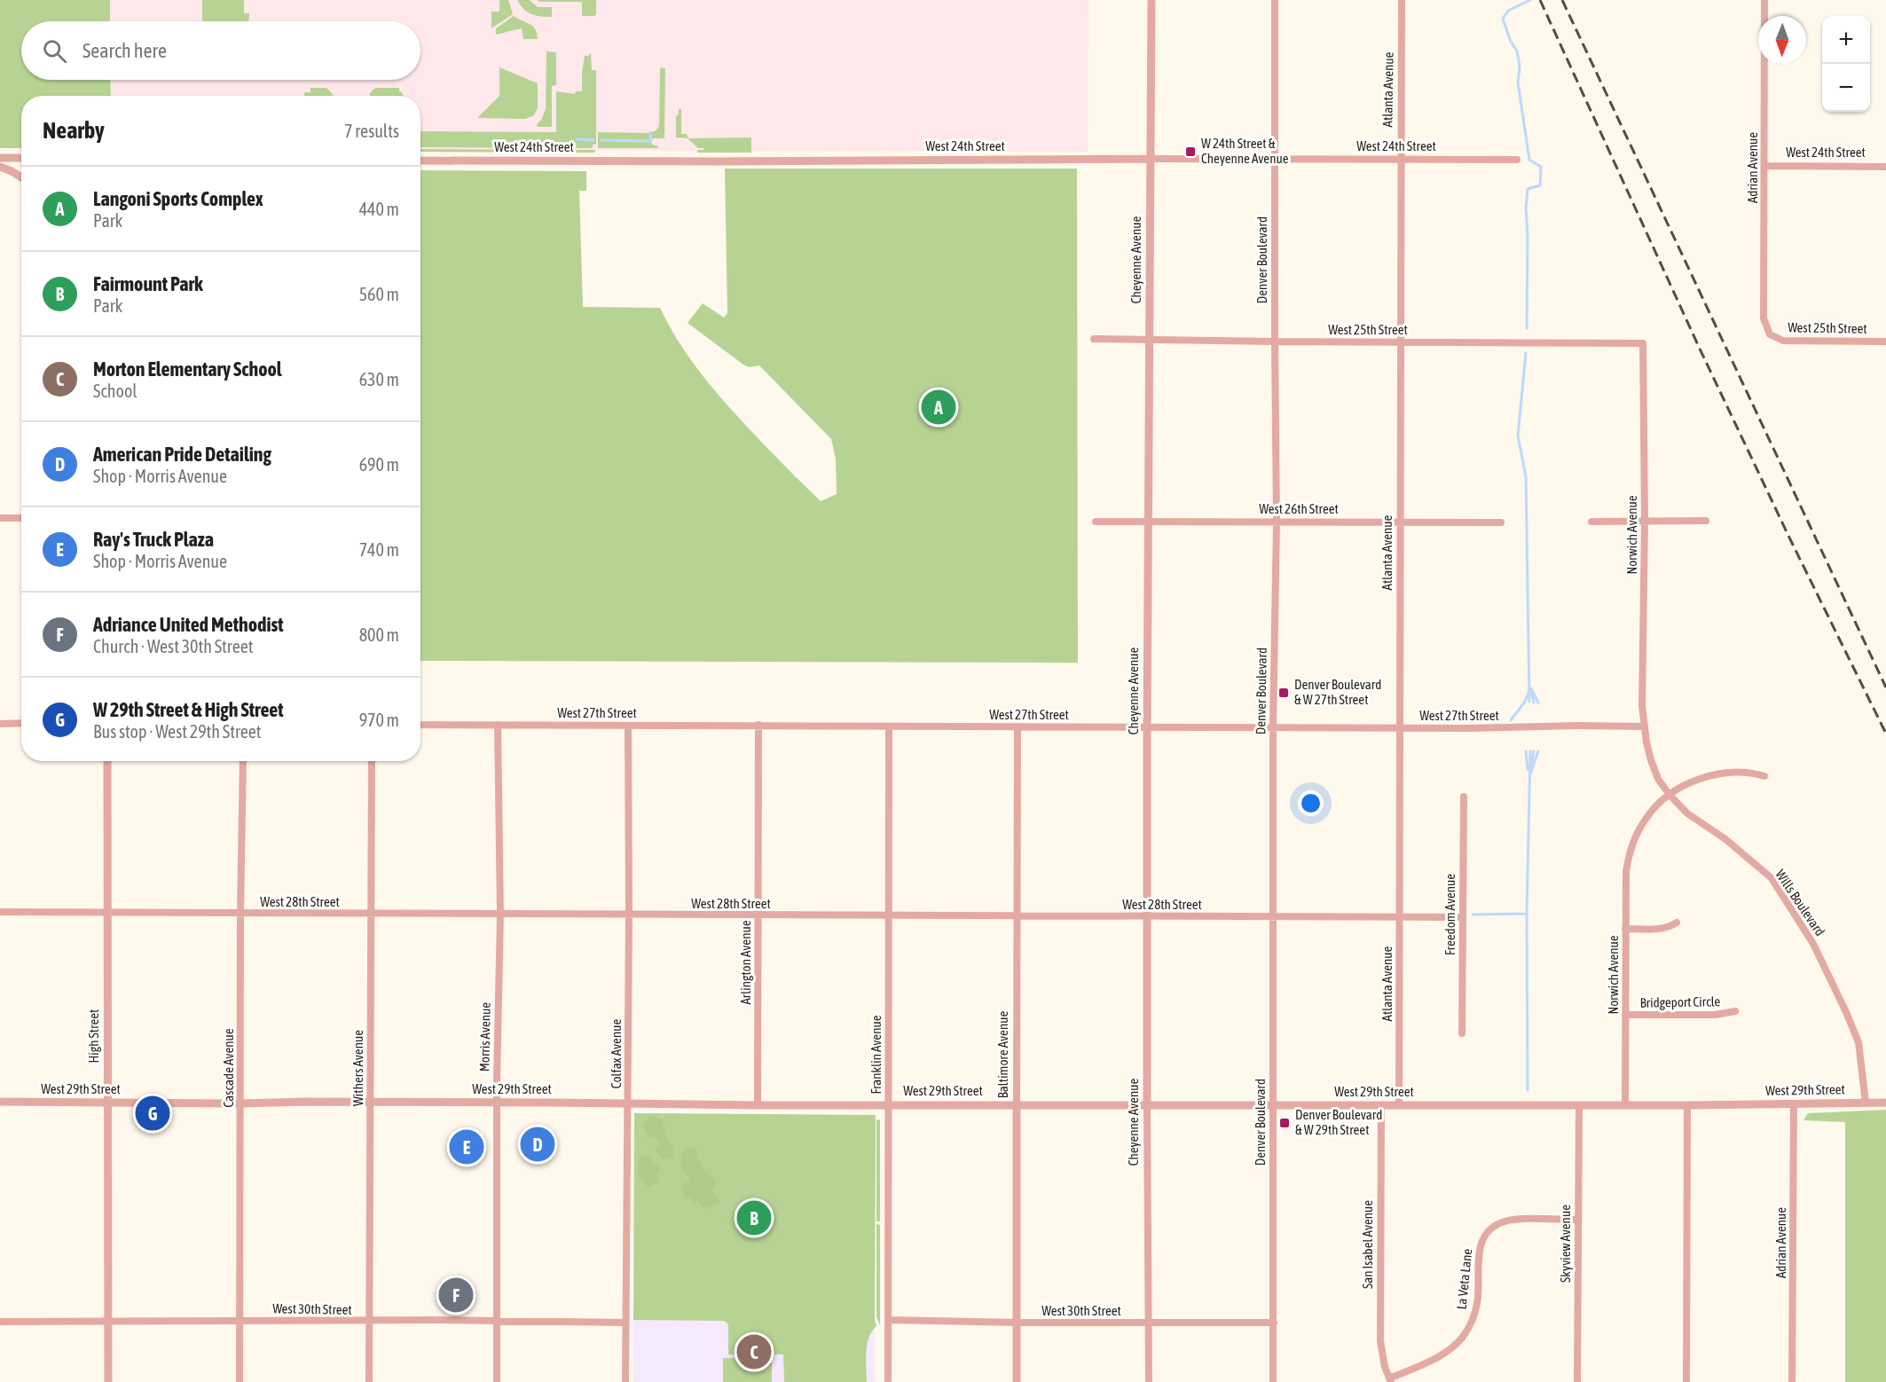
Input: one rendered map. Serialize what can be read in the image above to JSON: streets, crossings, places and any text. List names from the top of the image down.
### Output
{
  "streets": {
    "street": [
      "Atlanta Avenue",
      "West 24th Street",
      "Adrian Avenue",
      "Cheyenne Avenue",
      "Denver Boulevard",
      "West 25th Street",
      "West 26th Street",
      "Norwich Avenue",
      "West 27th Street",
      "West 28th Street",
      "Wills Boulevard",
      "Freedom Avenue",
      "Arlington Avenue",
      "Bridgeport Circle",
      "High Street",
      "Morris Avenue",
      "Colfax Avenue",
      "Franklin Avenue",
      "Baltimore Avenue",
      "Cascade Avenue",
      "Withers Avenue",
      "West 29th Street",
      "Skyview Avenue",
      "San Isabel Avenue",
      "La Veta Lane",
      "West 30th Street"
    ]
  },
  "crossings": [
    ["Atlanta Avenue", "West 24th Street"],
    ["Atlanta Avenue", "West 25th Street"],
    ["Atlanta Avenue", "West 26th Street"],
    ["Atlanta Avenue", "West 27th Street"],
    ["Atlanta Avenue", "West 28th Street"],
    ["Atlanta Avenue", "West 29th Street"],
    ["West 24th Street", "Adrian Avenue"],
    ["West 24th Street", "Cheyenne Avenue"],
    ["West 24th Street", "Denver Boulevard"],
    ["Adrian Avenue", "West 25th Street"],
    ["Adrian Avenue", "West 29th Street"],
    ["Cheyenne Avenue", "West 25th Street"],
    ["Cheyenne Avenue", "West 26th Street"],
    ["Cheyenne Avenue", "West 27th Street"],
    ["Cheyenne Avenue", "West 28th Street"],
    ["Cheyenne Avenue", "West 29th Street"],
    ["Cheyenne Avenue", "West 30th Street"],
    ["Denver Boulevard", "West 25th Street"],
    ["Denver Boulevard", "West 26th Street"],
    ["Denver Boulevard", "West 27th Street"],
    ["Denver Boulevard", "West 28th Street"],
    ["Denver Boulevard", "West 29th Street"],
    ["Denver Boulevard", "West 30th Street"],
    ["West 25th Street", "Norwich Avenue"],
    ["Norwich Avenue", "West 27th Street"],
    ["Norwich Avenue", "Wills Boulevard"],
    ["Norwich Avenue", "Bridgeport Circle"],
    ["Norwich Avenue", "West 29th Street"],
    ["West 27th Street", "Wills Boulevard"],
    ["West 27th Street", "Arlington Avenue"],
    ["West 27th Street", "Morris Avenue"],
    ["West 27th Street", "Colfax Avenue"],
    ["West 27th Street", "Franklin Avenue"],
    ["West 27th Street", "Baltimore Avenue"],
    ["West 28th Street", "Freedom Avenue"],
    ["West 28th Street", "Arlington Avenue"],
    ["West 28th Street", "High Street"],
    ["West 28th Street", "Morris Avenue"],
    ["West 28th Street", "Colfax Avenue"],
    ["West 28th Street", "Franklin Avenue"],
    ["West 28th Street", "Baltimore Avenue"],
    ["West 28th Street", "Cascade Avenue"],
    ["West 28th Street", "Withers Avenue"],
    ["Wills Boulevard", "West 29th Street"],
    ["Arlington Avenue", "West 29th Street"],
    ["High Street", "West 29th Street"],
    ["High Street", "West 30th Street"],
    ["Morris Avenue", "West 29th Street"],
    ["Morris Avenue", "West 30th Street"],
    ["Colfax Avenue", "West 29th Street"],
    ["Colfax Avenue", "West 30th Street"],
    ["Franklin Avenue", "West 29th Street"],
    ["Franklin Avenue", "West 30th Street"],
    ["Baltimore Avenue", "West 29th Street"],
    ["Baltimore Avenue", "West 30th Street"],
    ["Cascade Avenue", "West 29th Street"],
    ["Cascade Avenue", "West 30th Street"],
    ["Withers Avenue", "West 29th Street"],
    ["Withers Avenue", "West 30th Street"],
    ["West 29th Street", "Skyview Avenue"],
    ["West 29th Street", "San Isabel Avenue"],
    ["Skyview Avenue", "La Veta Lane"],
    ["San Isabel Avenue", "La Veta Lane"]
  ],
  "places": {
    "transit": ["W 24th Street & Cheyenne Avenue", "Denver Boulevard & W 27th Street", "Denver Boulevard & W 29th Street"]
  },
  "north": "bottom",
  "page": {
    "map_buttons": ["+", "−"],
    "search": "Search here",
    "heading": ["Nearby", "7 results"],
    "list": [
      {
        "mark": "A",
        "name": "Langoni Sports Complex",
        "note": "Park",
        "value": "440 m"
      },
      {
        "mark": "B",
        "name": "Fairmount Park",
        "note": "Park",
        "value": "560 m"
      },
      {
        "mark": "C",
        "name": "Morton Elementary School",
        "note": "School",
        "value": "630 m"
      },
      {
        "mark": "D",
        "name": "American Pride Detailing",
        "note": "Shop · Morris Avenue",
        "value": "690 m"
      },
      {
        "mark": "E",
        "name": "Ray's Truck Plaza",
        "note": "Shop · Morris Avenue",
        "value": "740 m"
      },
      {
        "mark": "F",
        "name": "Adriance United Methodist",
        "note": "Church · West 30th Street",
        "value": "800 m"
      },
      {
        "mark": "G",
        "name": "W 29th Street & High Street",
        "note": "Bus stop · West 29th Street",
        "value": "970 m"
      }
    ],
    "pins": [
      "A",
      "G",
      "D",
      "E",
      "B",
      "F",
      "C"
    ]
  }
}
